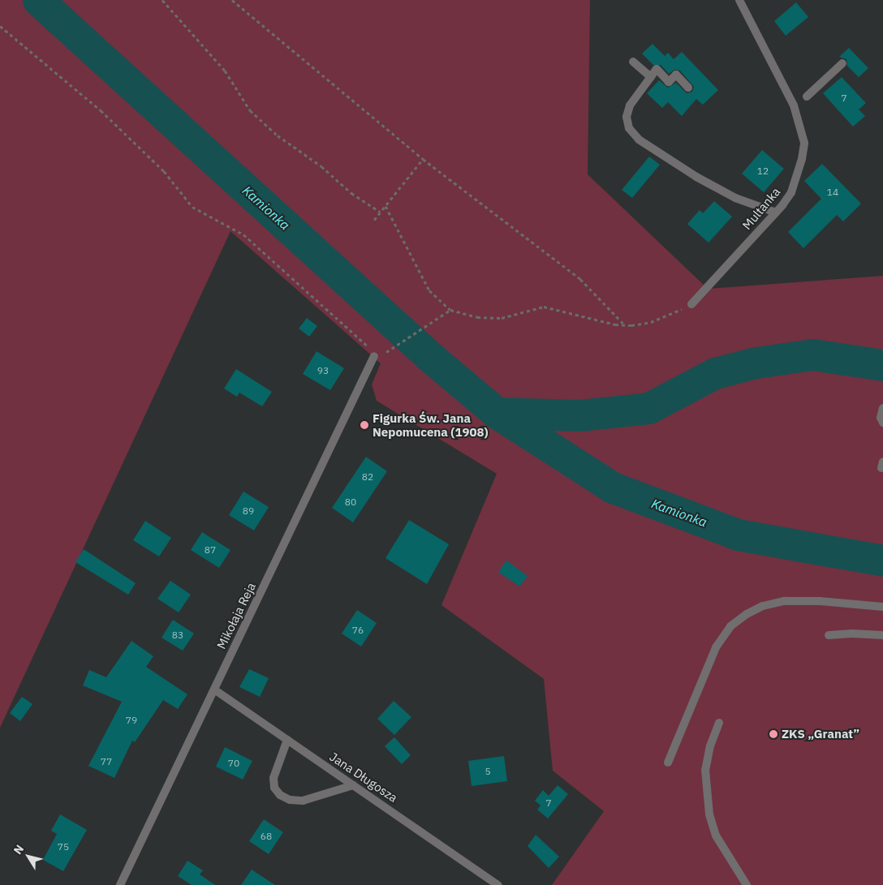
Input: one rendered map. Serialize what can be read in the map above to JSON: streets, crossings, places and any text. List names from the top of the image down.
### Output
{
  "streets": {
    "street": ["Multanka", "Mikołaja Reja", "Jana Długosza"]
  },
  "crossings": [
    ["Mikołaja Reja", "Jana Długosza"]
  ],
  "water": ["Kamionka"],
  "places": ["Figurka Św. Jana Nepomucena (1908)", "ZKS „Granat”"],
  "house_numbers": [
    "7",
    "12",
    "14",
    "93",
    "82",
    "80",
    "89",
    "87",
    "76",
    "83",
    "79",
    "77",
    "70",
    "5",
    "7",
    "68",
    "75"
  ],
  "north": "top left"
}
